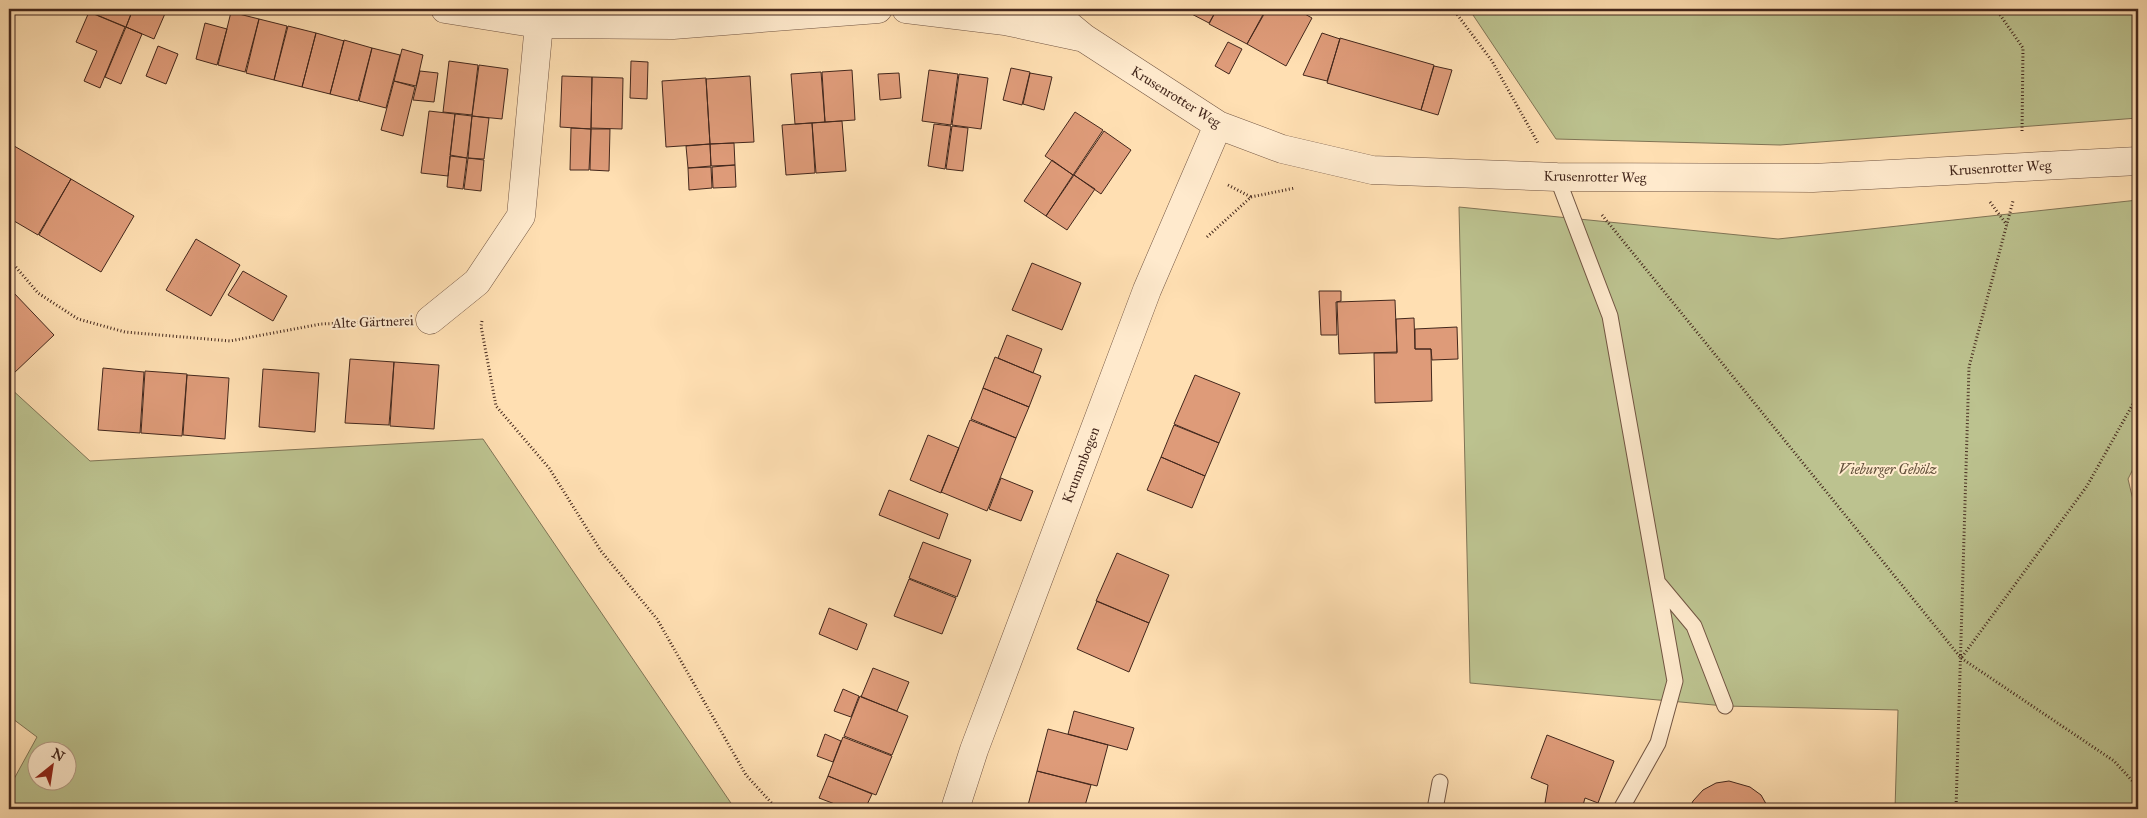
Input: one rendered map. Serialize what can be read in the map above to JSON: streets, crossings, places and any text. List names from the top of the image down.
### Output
{
  "streets": {
    "street": ["Krusenrotter Weg", "Alte Gärtnerei", "Krummbogen"]
  },
  "crossings": [
    ["Krusenrotter Weg", "Krummbogen"]
  ],
  "parks": ["Vieburger Gehölz"],
  "north": "top right"
}
